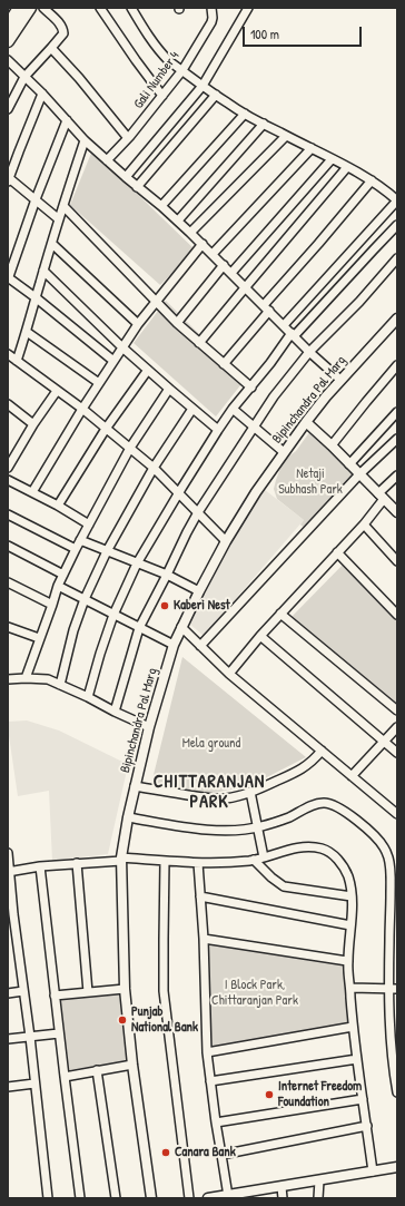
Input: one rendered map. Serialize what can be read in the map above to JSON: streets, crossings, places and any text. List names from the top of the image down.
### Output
{
  "streets": {
    "street": ["Gali Number 4", "Bipinchandra Pal Marg"]
  },
  "districts": ["CHITTARANJAN PARK"],
  "parks": ["Netaji Subhash Park", "Mela ground", "I Block Park, Chittaranjan Park"],
  "places": [
    "Kaberi Nest",
    "Punjab National Bank",
    "Internet Freedom Foundation",
    "Canara Bank"
  ],
  "scale_bar": "100 m"
}
